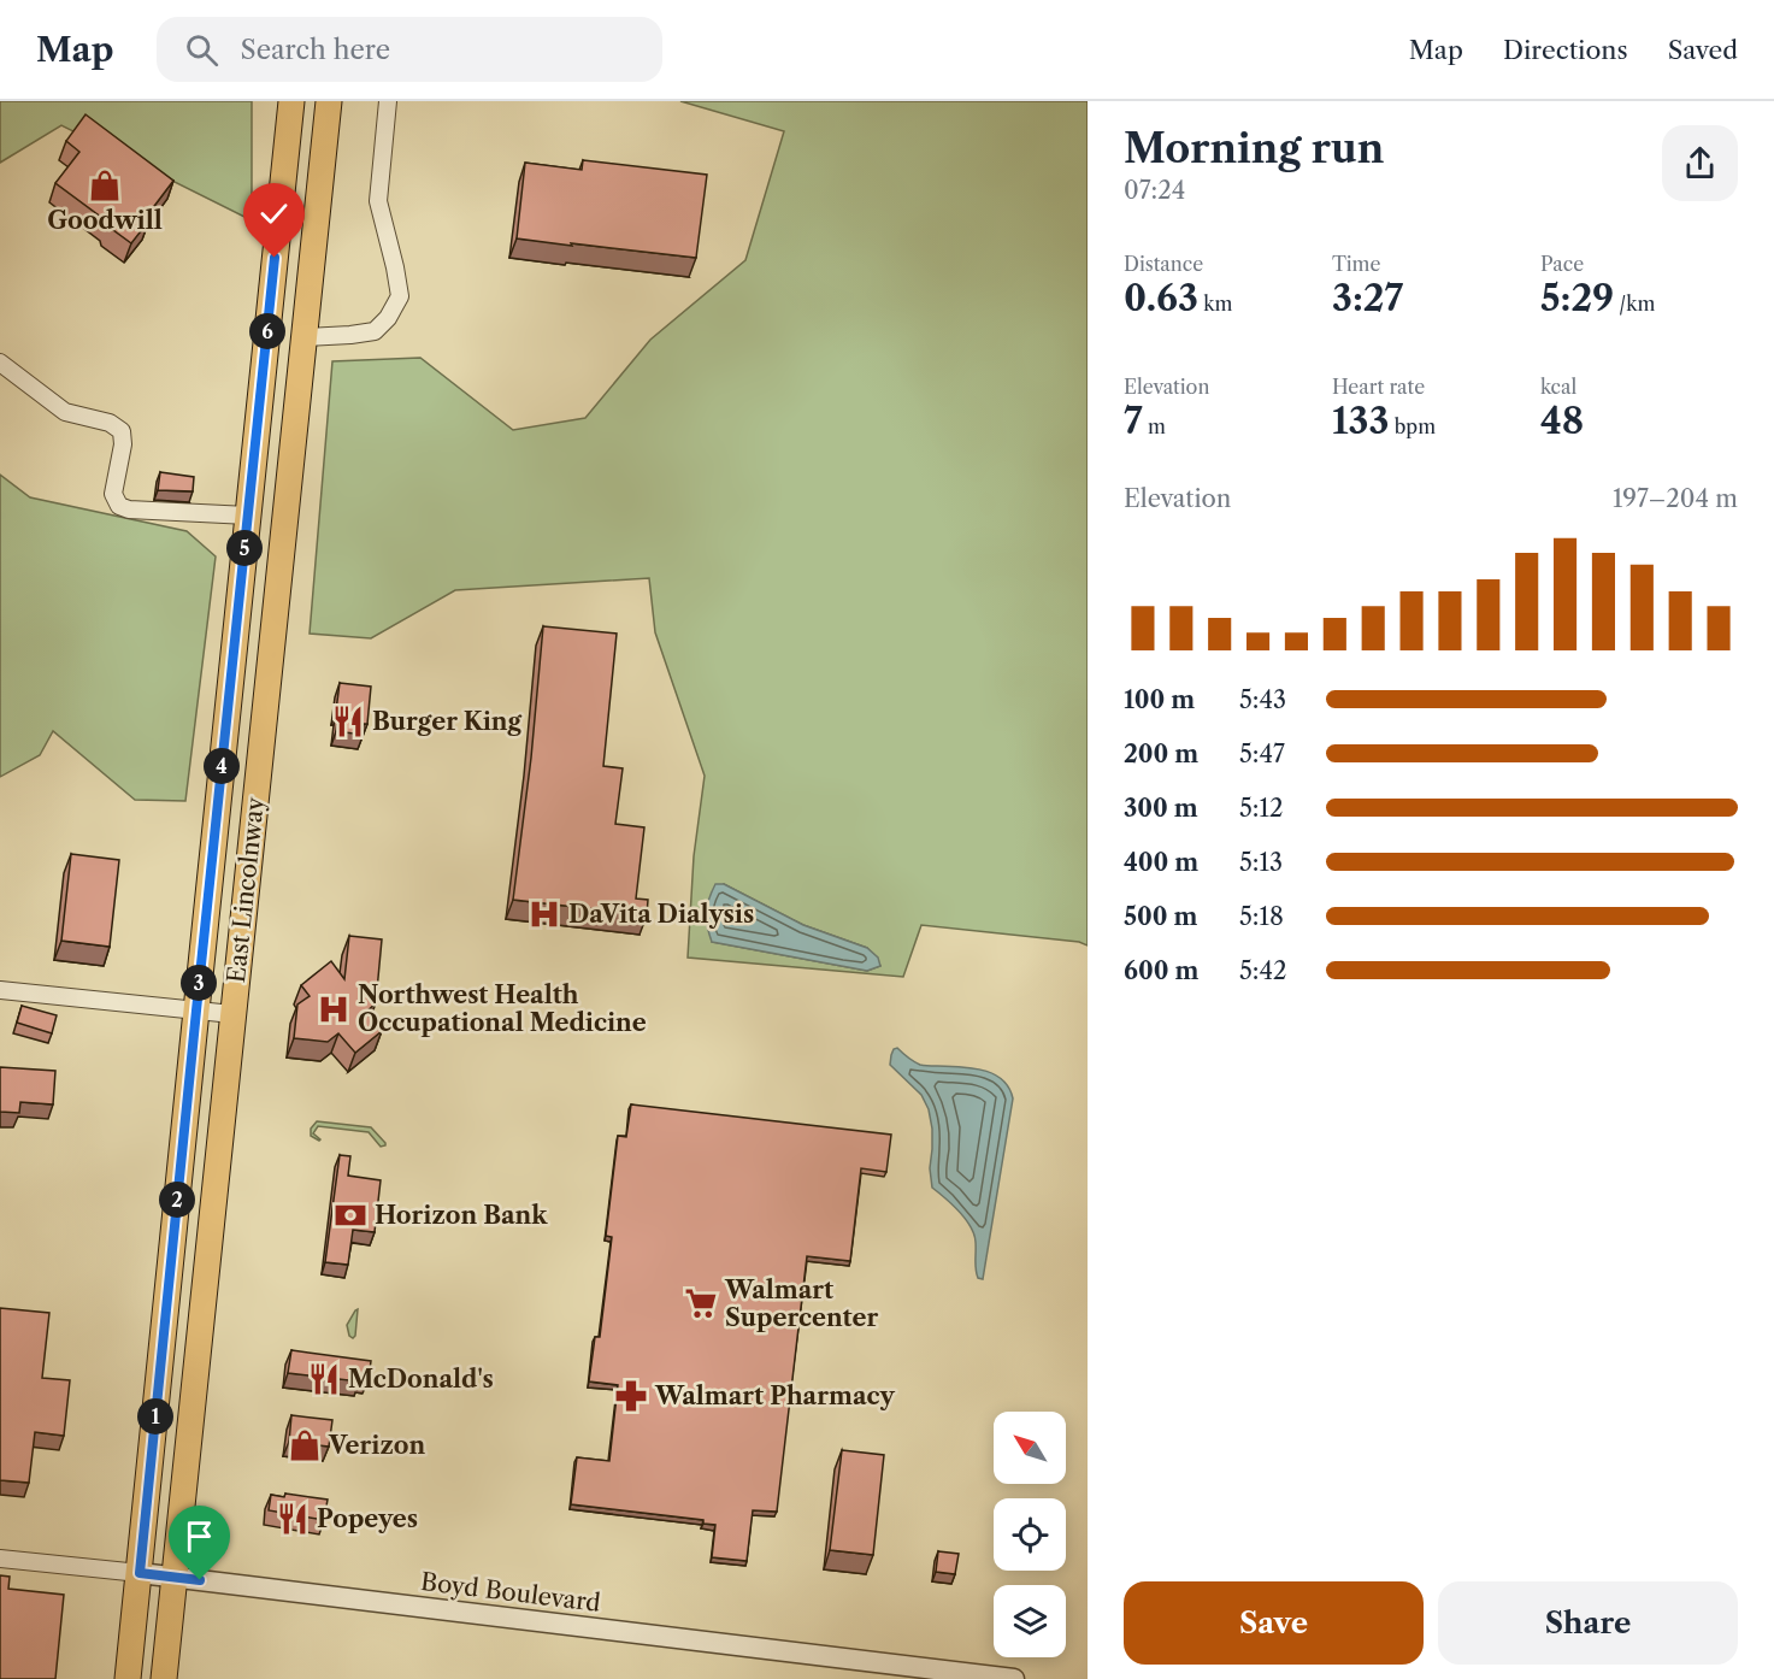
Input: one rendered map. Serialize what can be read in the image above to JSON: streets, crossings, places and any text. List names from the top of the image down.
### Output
{
  "streets": {
    "main road": ["East Lincolnway"],
    "street": ["Boyd Boulevard"]
  },
  "crossings": [
    ["East Lincolnway", "Boyd Boulevard"]
  ],
  "places": {
    "shop": ["Goodwill", "Verizon"],
    "restaurant": ["Burger King", "McDonald's", "Popeyes"],
    "hospital": ["DaVita Dialysis", "Northwest Health Occupational Medicine"],
    "bank": ["Horizon Bank"],
    "supermarket": ["Walmart Supercenter"],
    "pharmacy": ["Walmart Pharmacy"]
  },
  "north": "top left",
  "page": {
    "header": "Map",
    "search": "Search here",
    "nav": ["Map", "Directions", "Saved"],
    "heading": ["Morning run", "07:24"],
    "stats": [
      ["Distance", "0.63 km"],
      ["Time", "3:27"],
      ["Pace", "5:29 /km"],
      ["Elevation", "7 m"],
      ["Heart rate", "133 bpm"],
      ["kcal", "48"]
    ],
    "pins": [
      "6",
      "5",
      "4",
      "3",
      "2",
      "1"
    ],
    "chart": ["Elevation", "197–204 m"],
    "list": [
      {
        "name": "100 m",
        "note": "5:43"
      },
      {
        "name": "200 m",
        "note": "5:47"
      },
      {
        "name": "300 m",
        "note": "5:12"
      },
      {
        "name": "400 m",
        "note": "5:13"
      },
      {
        "name": "500 m",
        "note": "5:18"
      },
      {
        "name": "600 m",
        "note": "5:42"
      }
    ],
    "buttons": ["Save", "Share"]
  }
}
